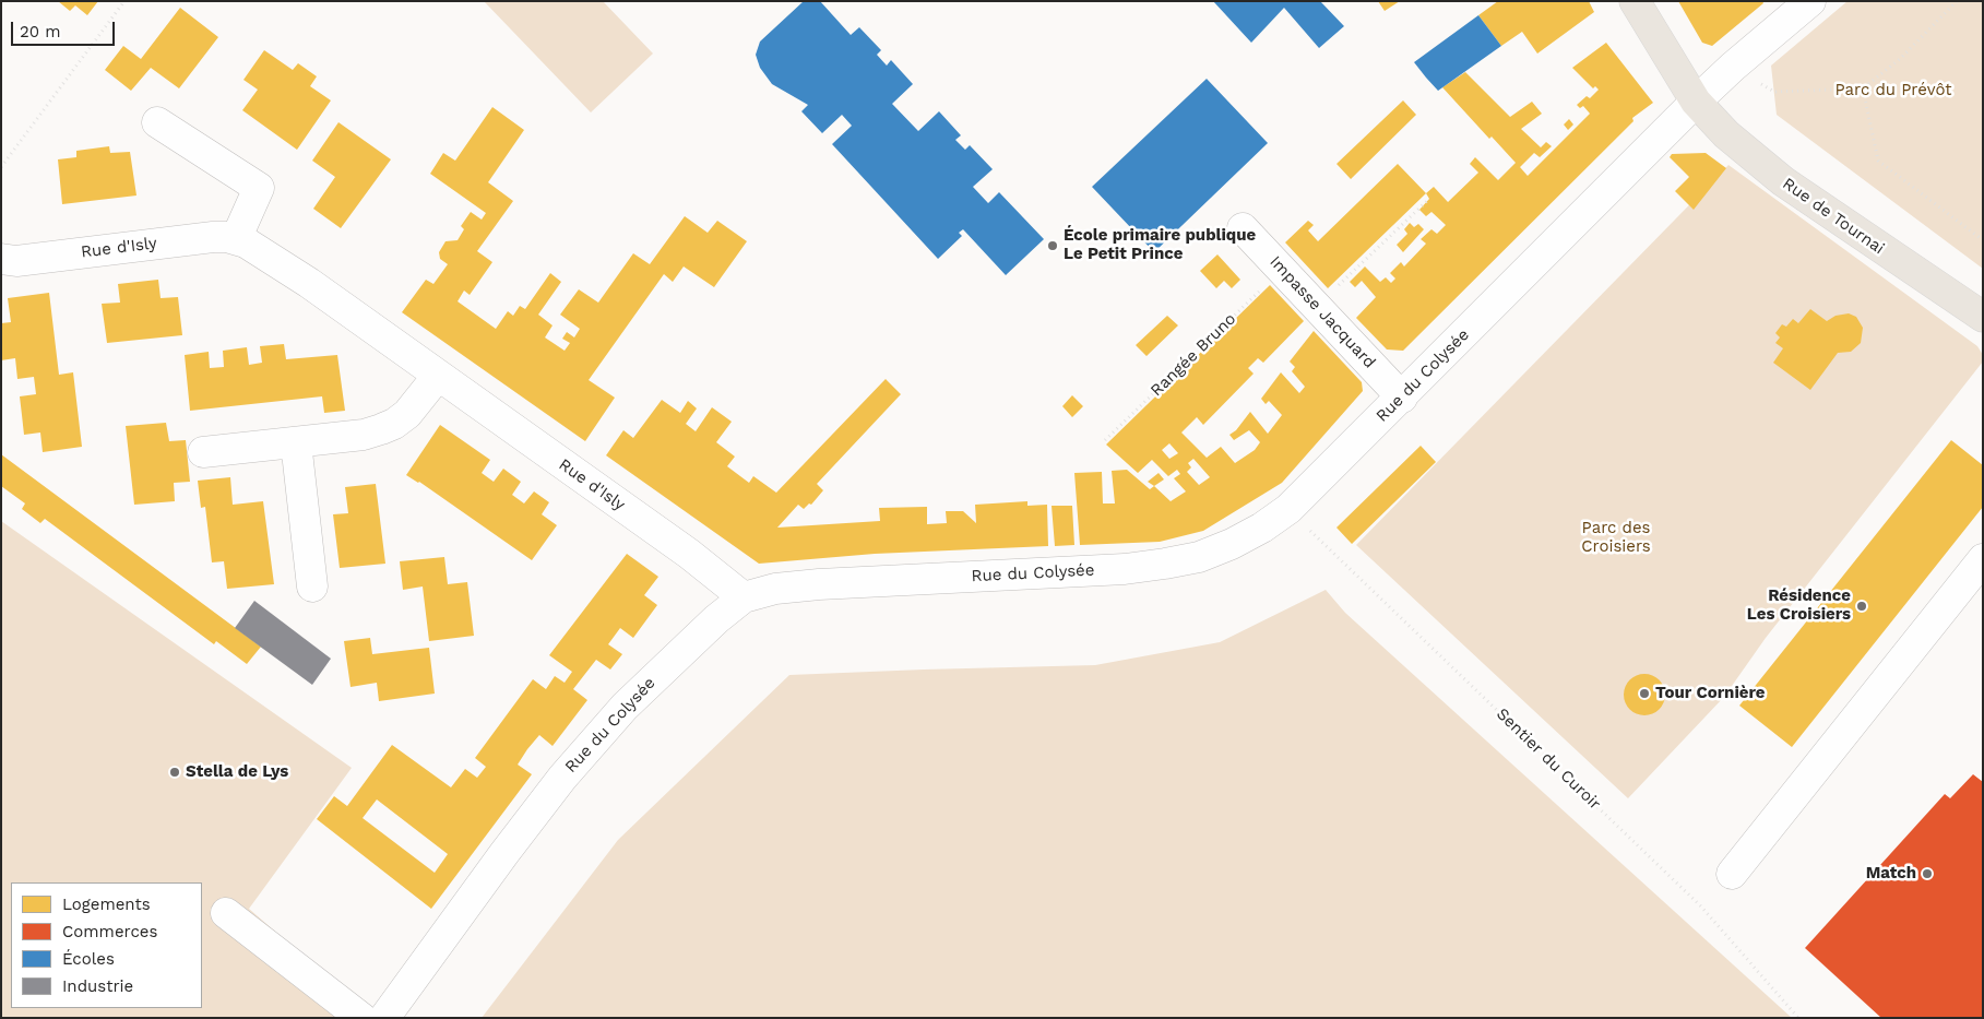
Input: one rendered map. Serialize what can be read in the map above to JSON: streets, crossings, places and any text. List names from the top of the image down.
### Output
{
  "streets": {
    "main road": ["Rue de Tournai"],
    "street": ["Rue d'Isly", "Impasse Jacquard", "Rue du Colysée"],
    "path": ["Rangée Bruno", "Sentier du Curoir"]
  },
  "crossings": [
    ["Rue de Tournai", "Rue du Colysée"],
    ["Rue d'Isly", "Rue du Colysée"],
    ["Impasse Jacquard", "Rangée Bruno"],
    ["Impasse Jacquard", "Rue du Colysée"],
    ["Rue du Colysée", "Sentier du Curoir"]
  ],
  "parks": ["Parc du Prévôt", "Parc des Croisiers"],
  "places": [
    "École primaire publique Le Petit Prince",
    "Résidence Les Croisiers",
    "Tour Cornière",
    "Stella de Lys",
    "Match"
  ],
  "legend": [
    "Logements",
    "Commerces",
    "Écoles",
    "Industrie"
  ],
  "scale_bar": "20 m"
}
